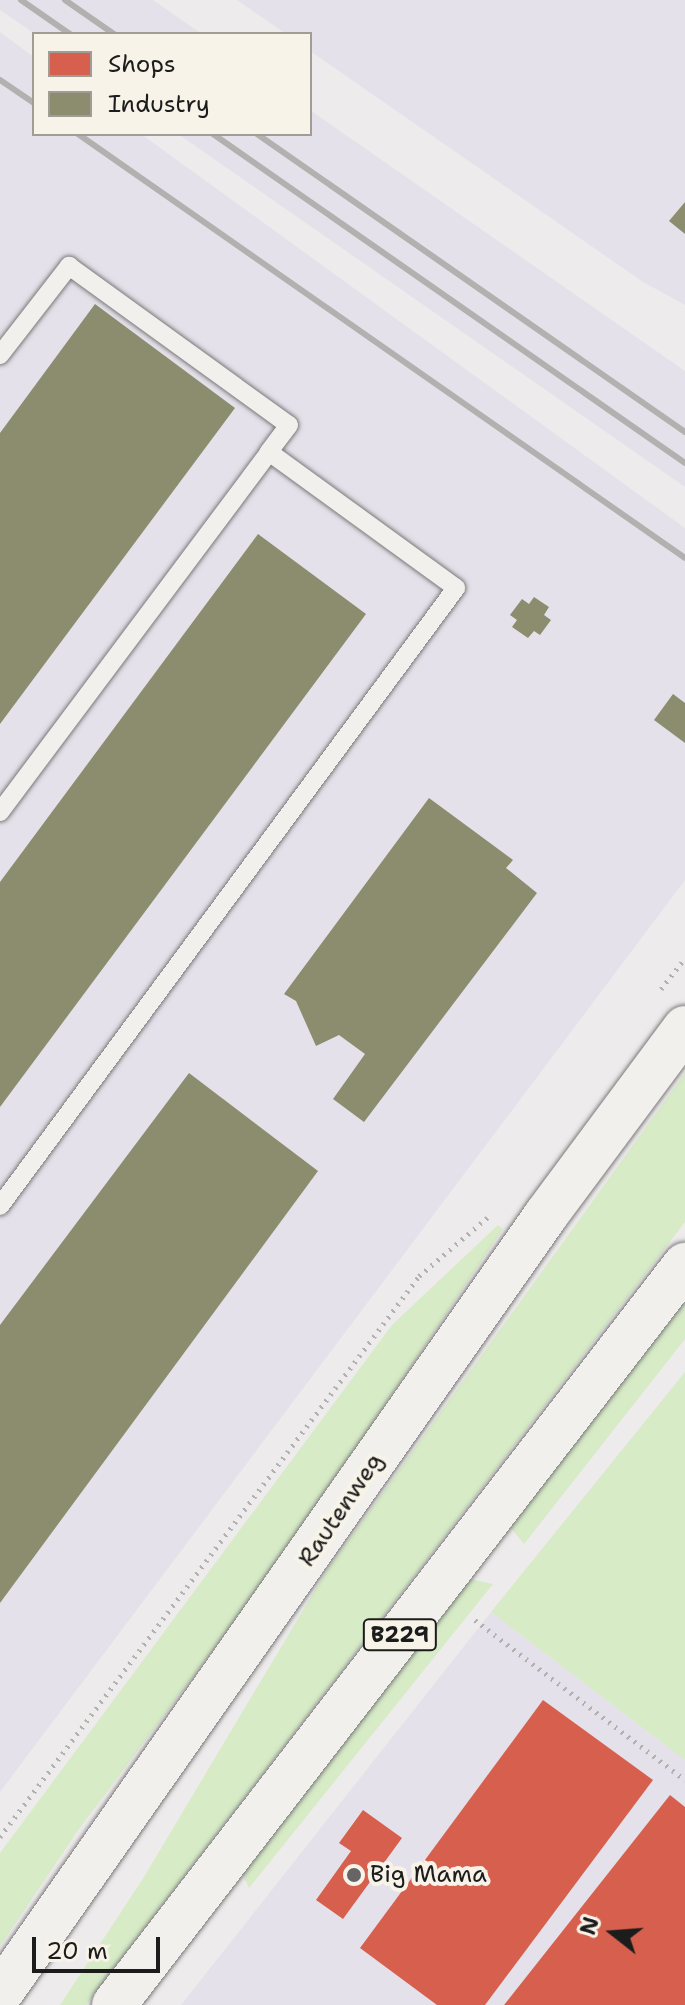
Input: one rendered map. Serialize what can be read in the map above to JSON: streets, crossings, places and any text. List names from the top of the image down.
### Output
{
  "streets": {
    "main road": ["Rautenweg", "B229"]
  },
  "places": ["Big Mama"],
  "legend": ["Shops", "Industry"],
  "scale_bar": "20 m",
  "north": "left"
}
